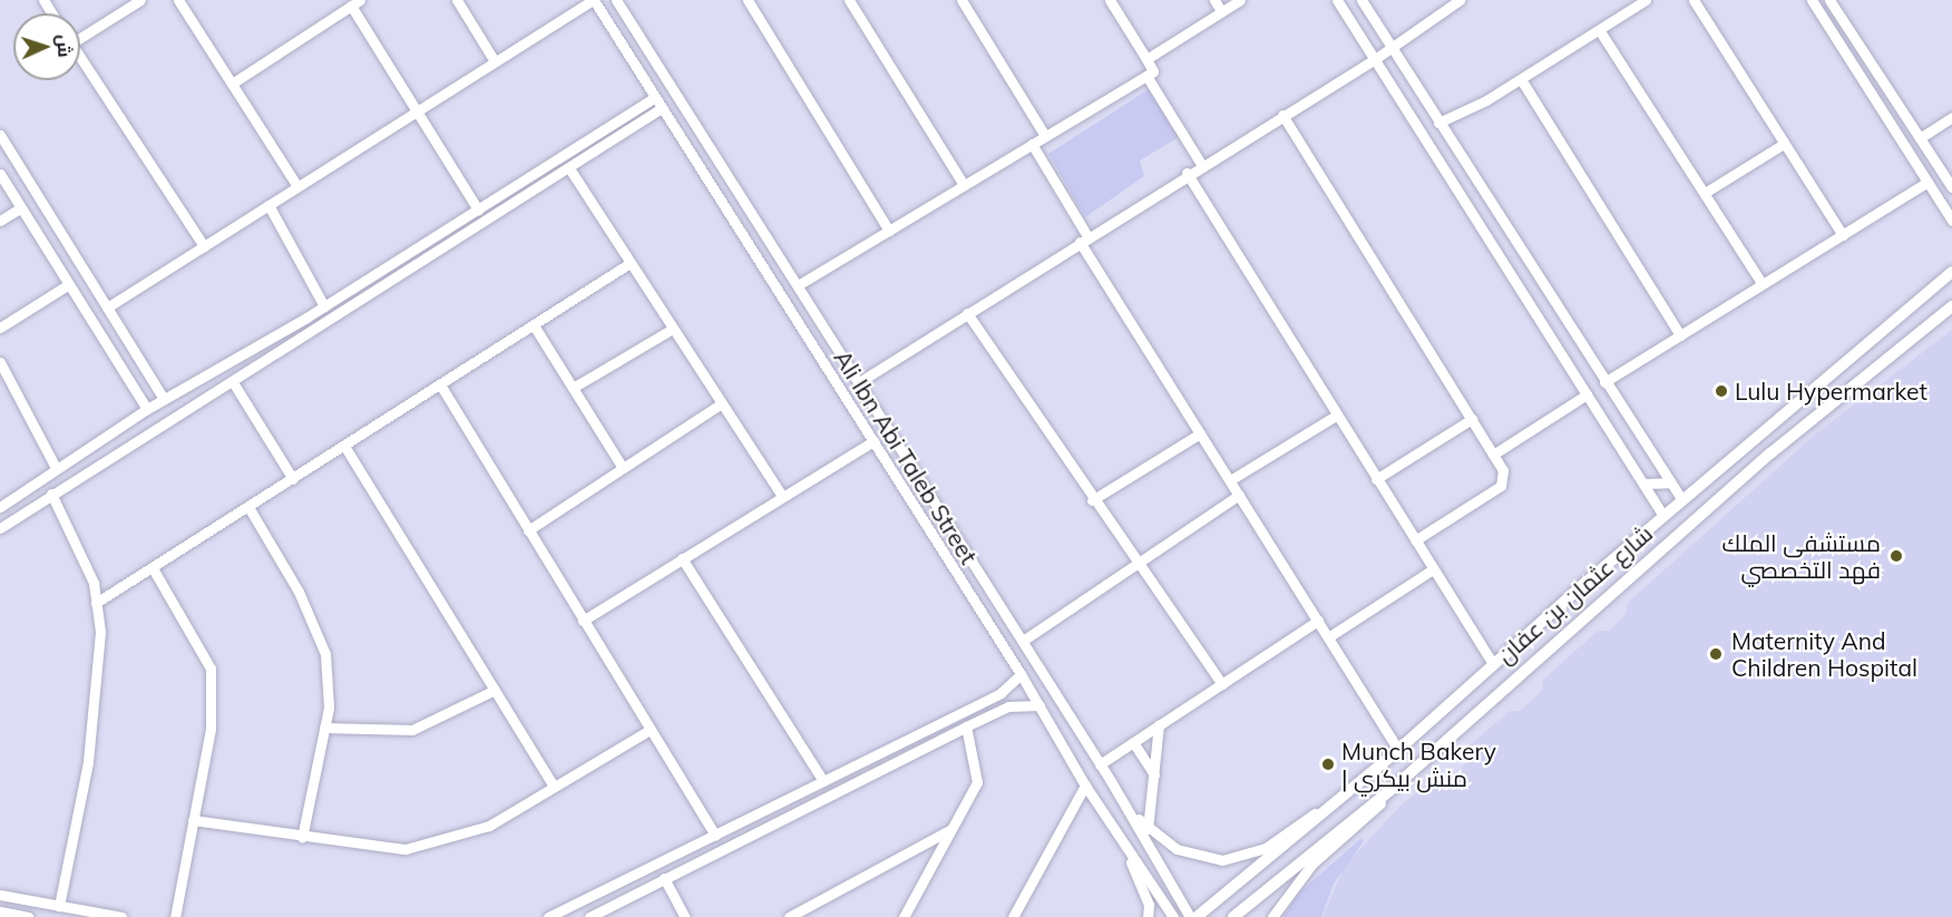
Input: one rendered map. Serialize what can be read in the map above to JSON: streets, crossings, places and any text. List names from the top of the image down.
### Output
{
  "streets": {
    "main road": ["شارع عثمان بن عفان"],
    "street": ["Ali Ibn Abi Taleb Street"]
  },
  "places": [
    "Lulu Hypermarket",
    "مستشفى الملك فهد التخصصي",
    "Maternity And Children Hospital",
    "Munch Bakery | منش بيكري"
  ],
  "north": "right"
}
